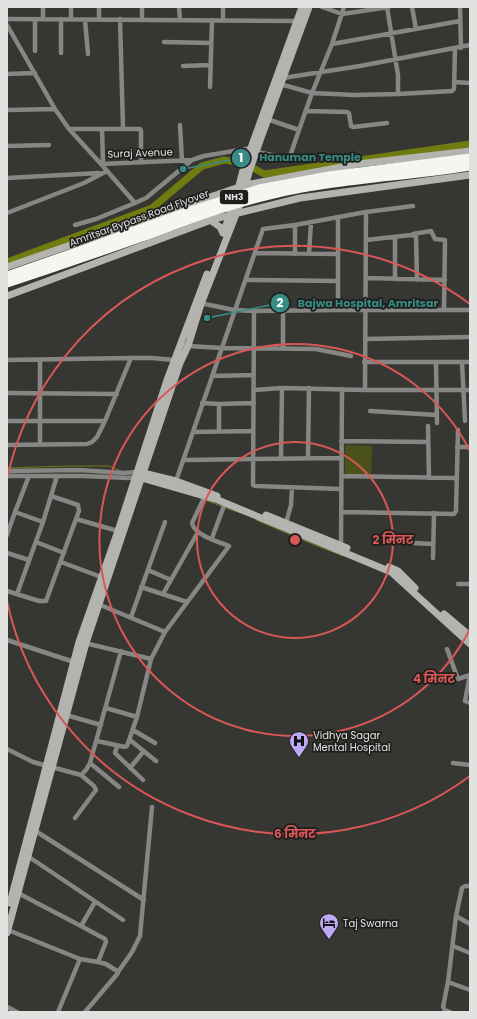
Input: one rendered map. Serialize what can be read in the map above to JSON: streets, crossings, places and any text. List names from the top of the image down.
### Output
{
  "streets": {
    "highway": ["NH3", "Amritsar Bypass Road Flyover"],
    "street": ["Suraj Avenue"]
  },
  "places": {
    "other": ["Hanuman Temple", "Bajwa Hospital, Amritsar"],
    "hospital": ["Vidhya Sagar Mental Hospital"],
    "hotel": ["Taj Swarna"]
  },
  "rings": ["2 मिनट", "4 मिनट", "6 मिनट"]
}
